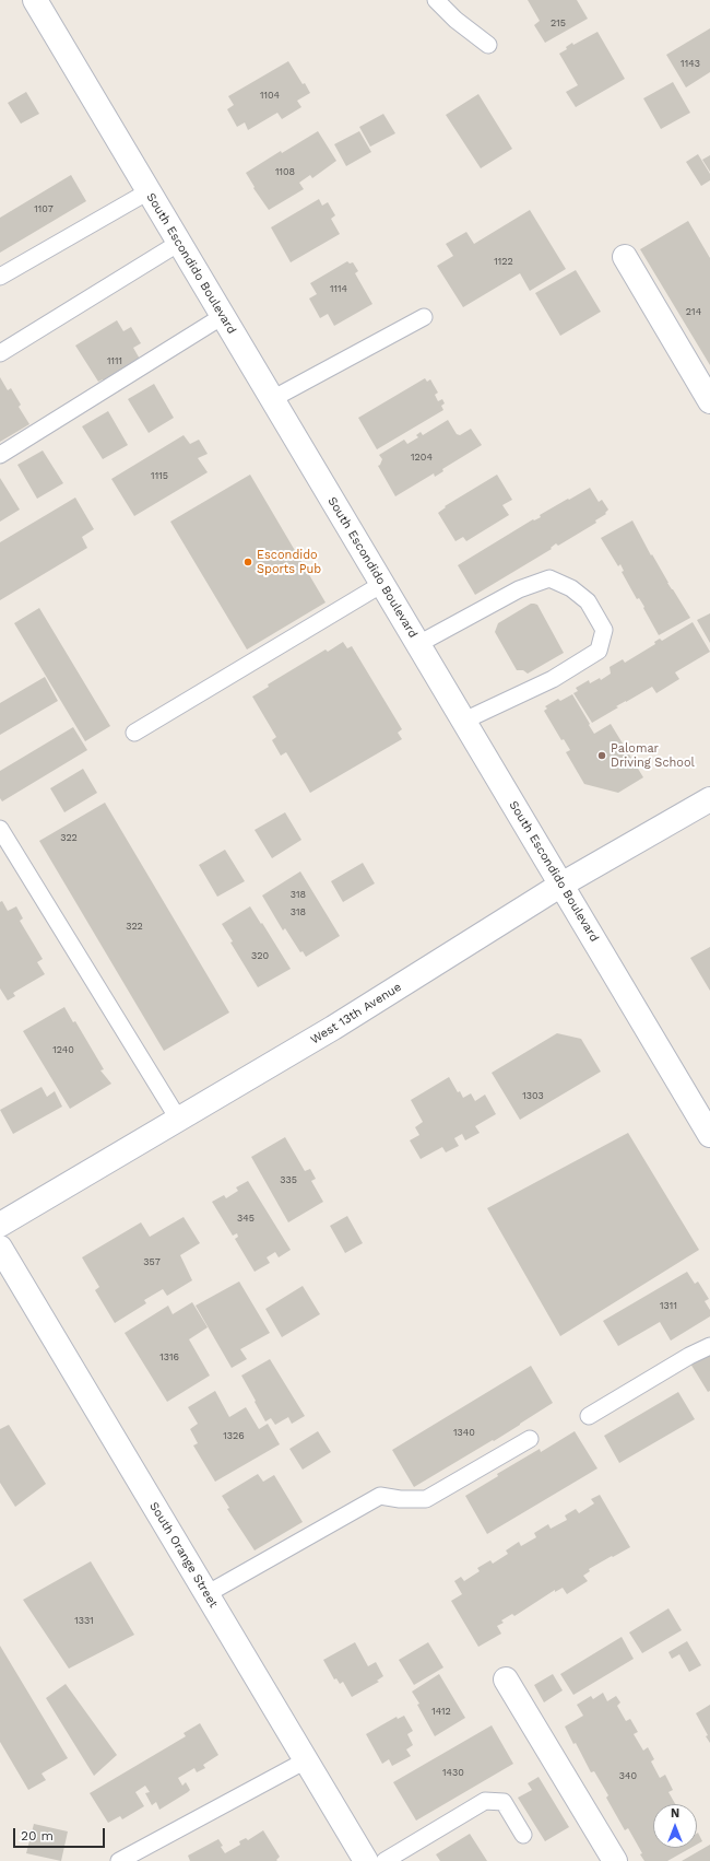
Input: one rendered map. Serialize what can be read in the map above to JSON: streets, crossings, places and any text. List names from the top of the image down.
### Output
{
  "streets": {
    "street": ["South Escondido Boulevard", "West 13th Avenue", "South Orange Street"]
  },
  "crossings": [
    ["South Escondido Boulevard", "West 13th Avenue"]
  ],
  "places": ["Escondido Sports Pub", "Palomar Driving School"],
  "house_numbers": [
    "215",
    "1143",
    "1104",
    "1108",
    "1107",
    "1122",
    "1114",
    "214",
    "1111",
    "1204",
    "1115",
    "322",
    "318",
    "318",
    "322",
    "320",
    "1240",
    "1303",
    "335",
    "345",
    "357",
    "1311",
    "1316",
    "1340",
    "1326",
    "1331",
    "1412",
    "1430",
    "340"
  ],
  "scale_bar": "20 m",
  "north": "top"
}
